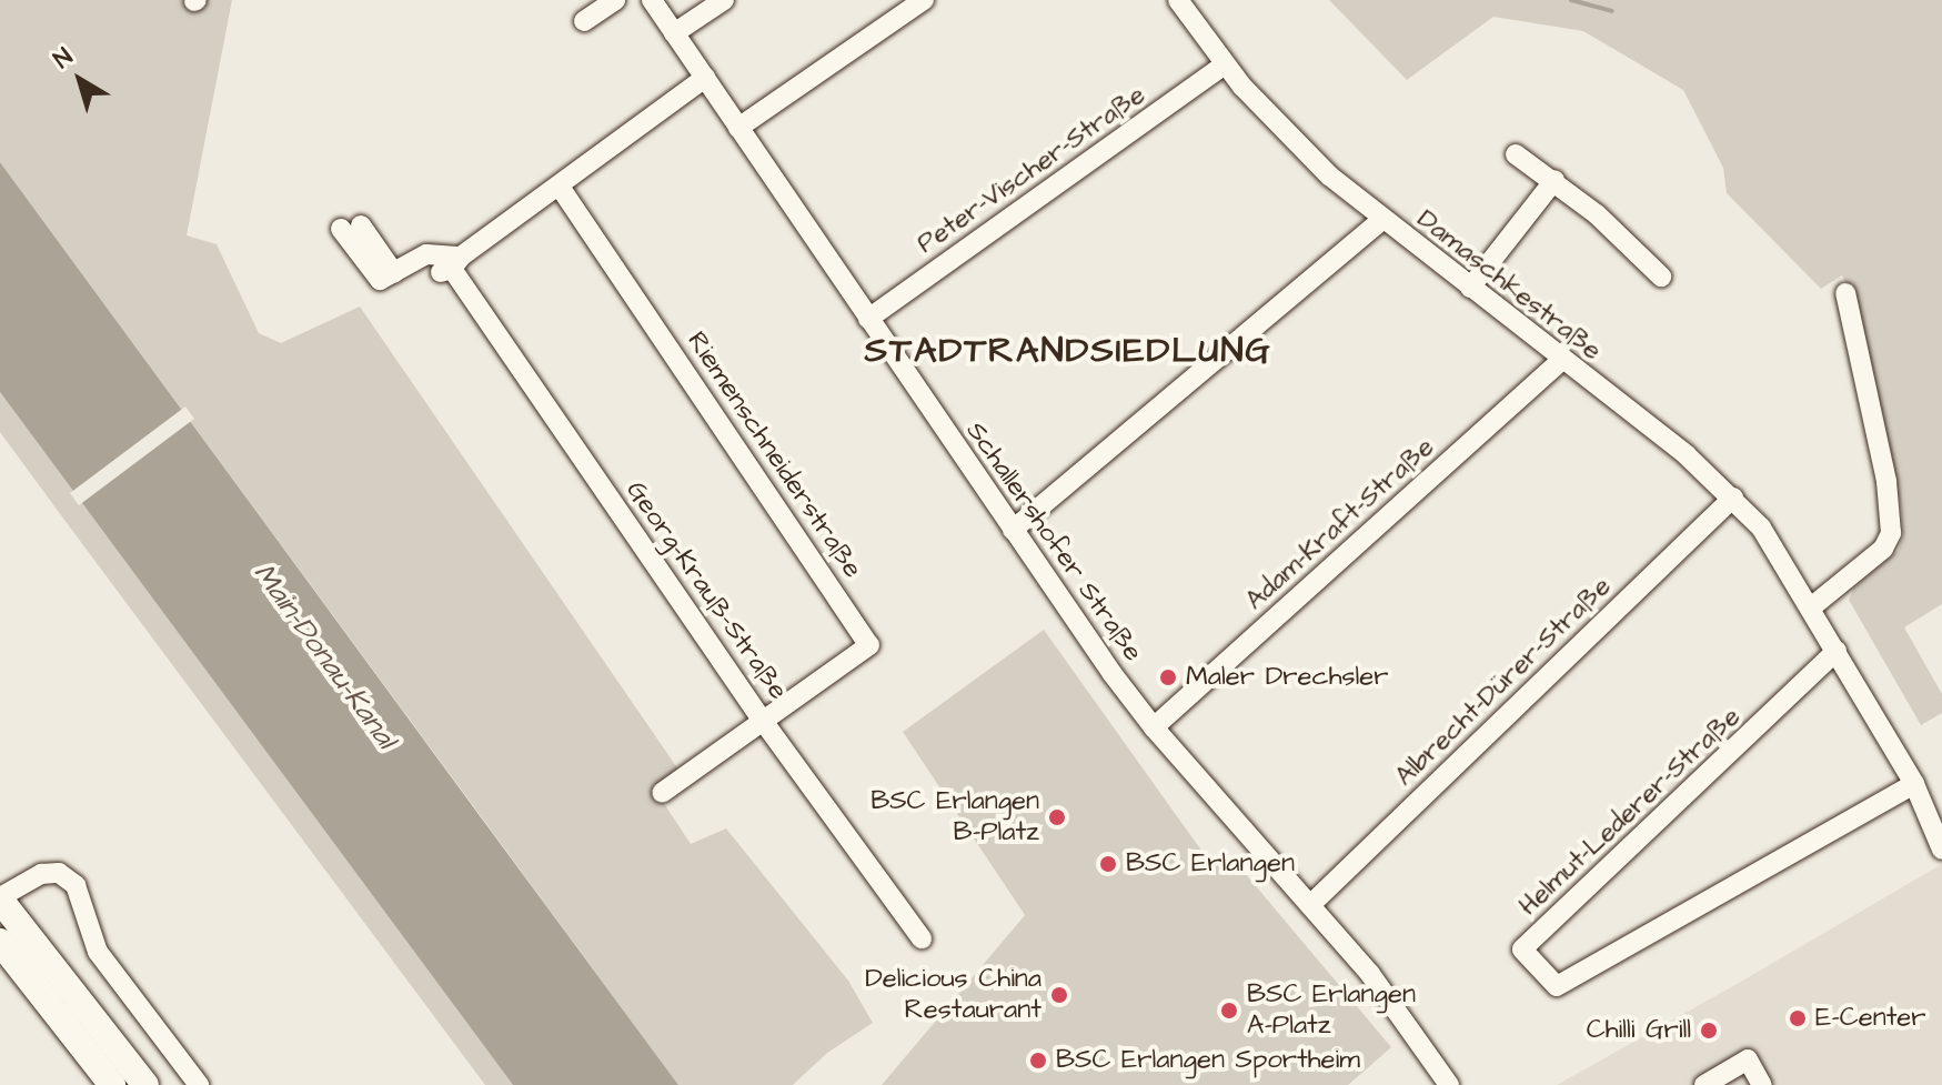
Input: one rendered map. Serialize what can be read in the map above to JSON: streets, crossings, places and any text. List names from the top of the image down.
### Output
{
  "streets": {
    "street": [
      "Peter-Vischer-Straße",
      "Damaschkestraße",
      "Riemenschneiderstraße",
      "Adam-Kraft-Straße",
      "Schallershofer Straße",
      "Georg-Krauß-Straße",
      "Albrecht-Dürer-Straße",
      "Helmut-Lederer-Straße"
    ]
  },
  "crossings": [
    ["Peter-Vischer-Straße", "Damaschkestraße"],
    ["Peter-Vischer-Straße", "Schallershofer Straße"],
    ["Damaschkestraße", "Adam-Kraft-Straße"],
    ["Damaschkestraße", "Albrecht-Dürer-Straße"],
    ["Damaschkestraße", "Helmut-Lederer-Straße"],
    ["Riemenschneiderstraße", "Georg-Krauß-Straße"],
    ["Adam-Kraft-Straße", "Schallershofer Straße"],
    ["Schallershofer Straße", "Albrecht-Dürer-Straße"]
  ],
  "districts": ["STADTRANDSIEDLUNG"],
  "water": ["Main-Donau-Kanal"],
  "places": [
    "Maler Drechsler",
    "BSC Erlangen B-Platz",
    "BSC Erlangen",
    "Delicious China Restaurant",
    "BSC Erlangen A-Platz",
    "E-Center",
    "Chilli Grill",
    "BSC Erlangen Sportheim"
  ],
  "north": "top left"
}
